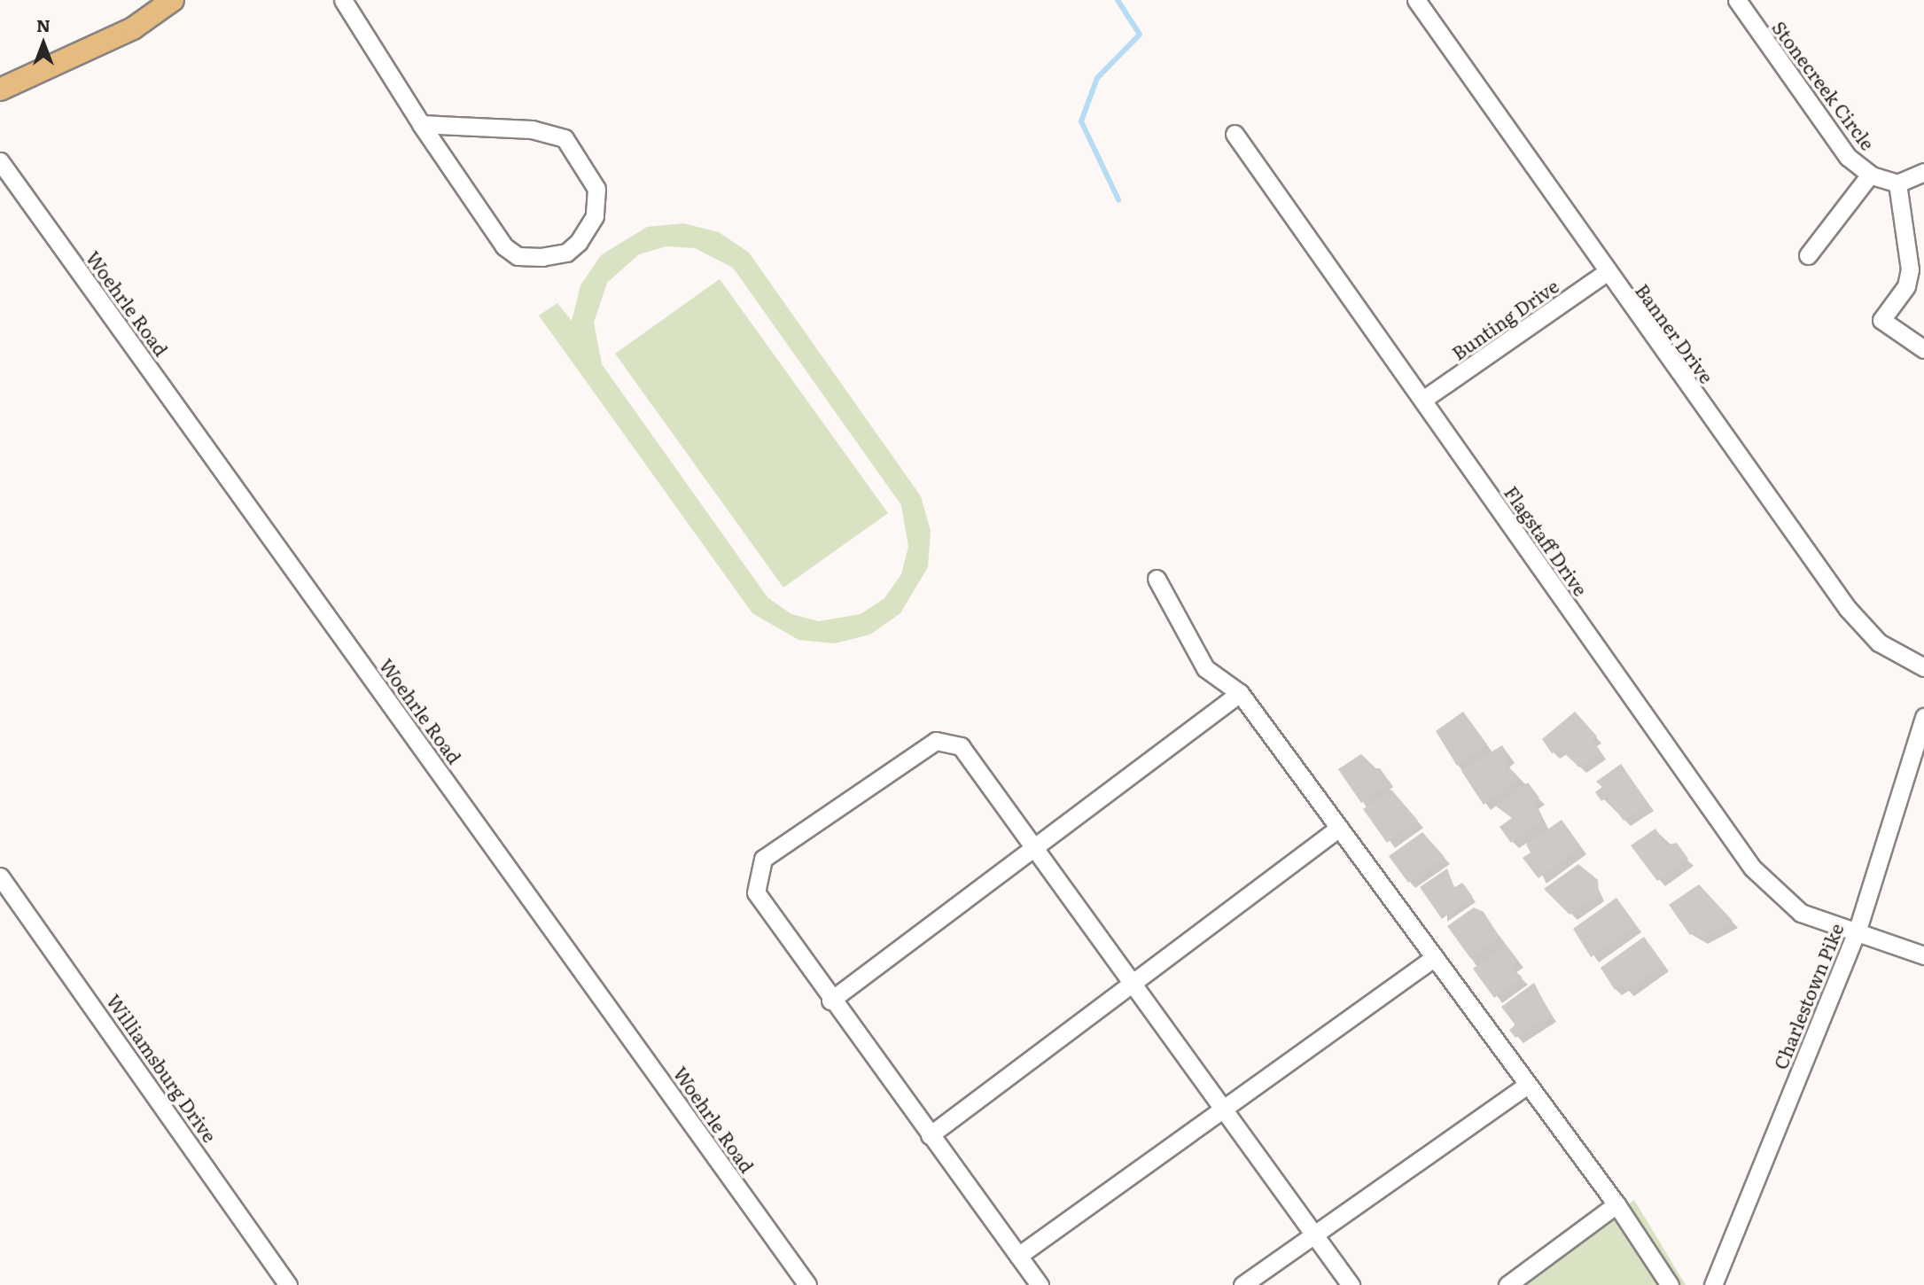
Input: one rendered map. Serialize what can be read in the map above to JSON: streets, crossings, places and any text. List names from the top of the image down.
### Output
{
  "streets": {
    "street": [
      "Stonecreek Circle",
      "Woehrle Road",
      "Bunting Drive",
      "Banner Drive",
      "Flagstaff Drive",
      "Charlestown Pike",
      "Williamsburg Drive"
    ]
  },
  "crossings": [
    ["Bunting Drive", "Banner Drive"],
    ["Bunting Drive", "Flagstaff Drive"],
    ["Flagstaff Drive", "Charlestown Pike"]
  ],
  "north": "top"
}
